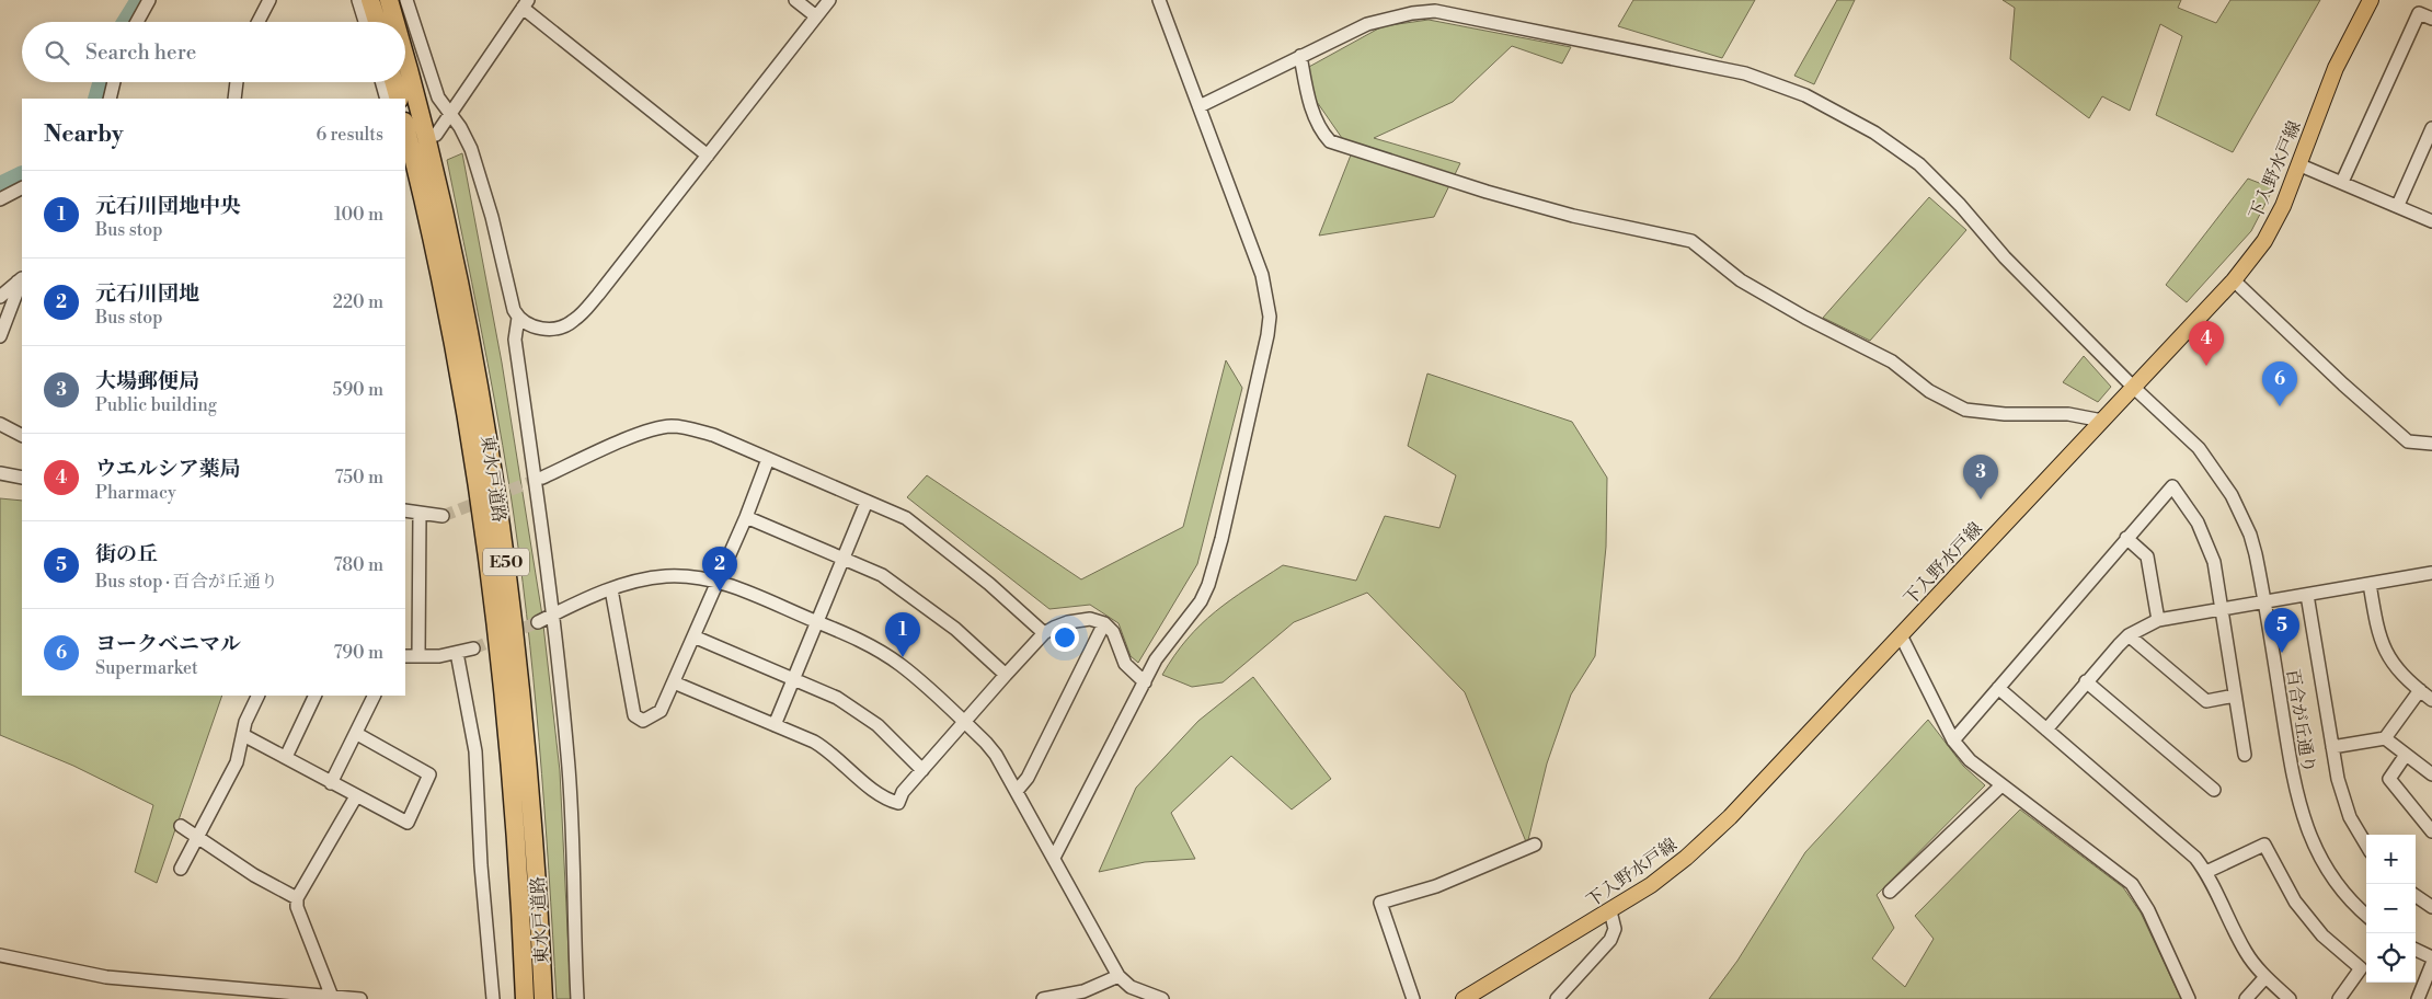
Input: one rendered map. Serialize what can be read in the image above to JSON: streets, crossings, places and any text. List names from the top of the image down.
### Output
{
  "streets": {
    "highway": ["東水戸道路", "E50"],
    "main road": ["下入野水戸線"],
    "street": ["百合が丘通り"]
  },
  "crossings": [
    ["下入野水戸線", "百合が丘通り"]
  ],
  "page": {
    "search": "Search here",
    "heading": ["Nearby", "6 results"],
    "list": [
      {
        "mark": "1",
        "name": "元石川団地中央",
        "note": "Bus stop",
        "value": "100 m"
      },
      {
        "mark": "2",
        "name": "元石川団地",
        "note": "Bus stop",
        "value": "220 m"
      },
      {
        "mark": "3",
        "name": "大場郵便局",
        "note": "Public building",
        "value": "590 m"
      },
      {
        "mark": "4",
        "name": "ウエルシア薬局",
        "note": "Pharmacy",
        "value": "750 m"
      },
      {
        "mark": "5",
        "name": "街の丘",
        "note": "Bus stop · 百合が丘通り",
        "value": "780 m"
      },
      {
        "mark": "6",
        "name": "ヨークベニマル",
        "note": "Supermarket",
        "value": "790 m"
      }
    ],
    "pins": [
      "4",
      "6",
      "3",
      "2",
      "5",
      "1"
    ],
    "map_buttons": ["+", "−"]
  }
}
